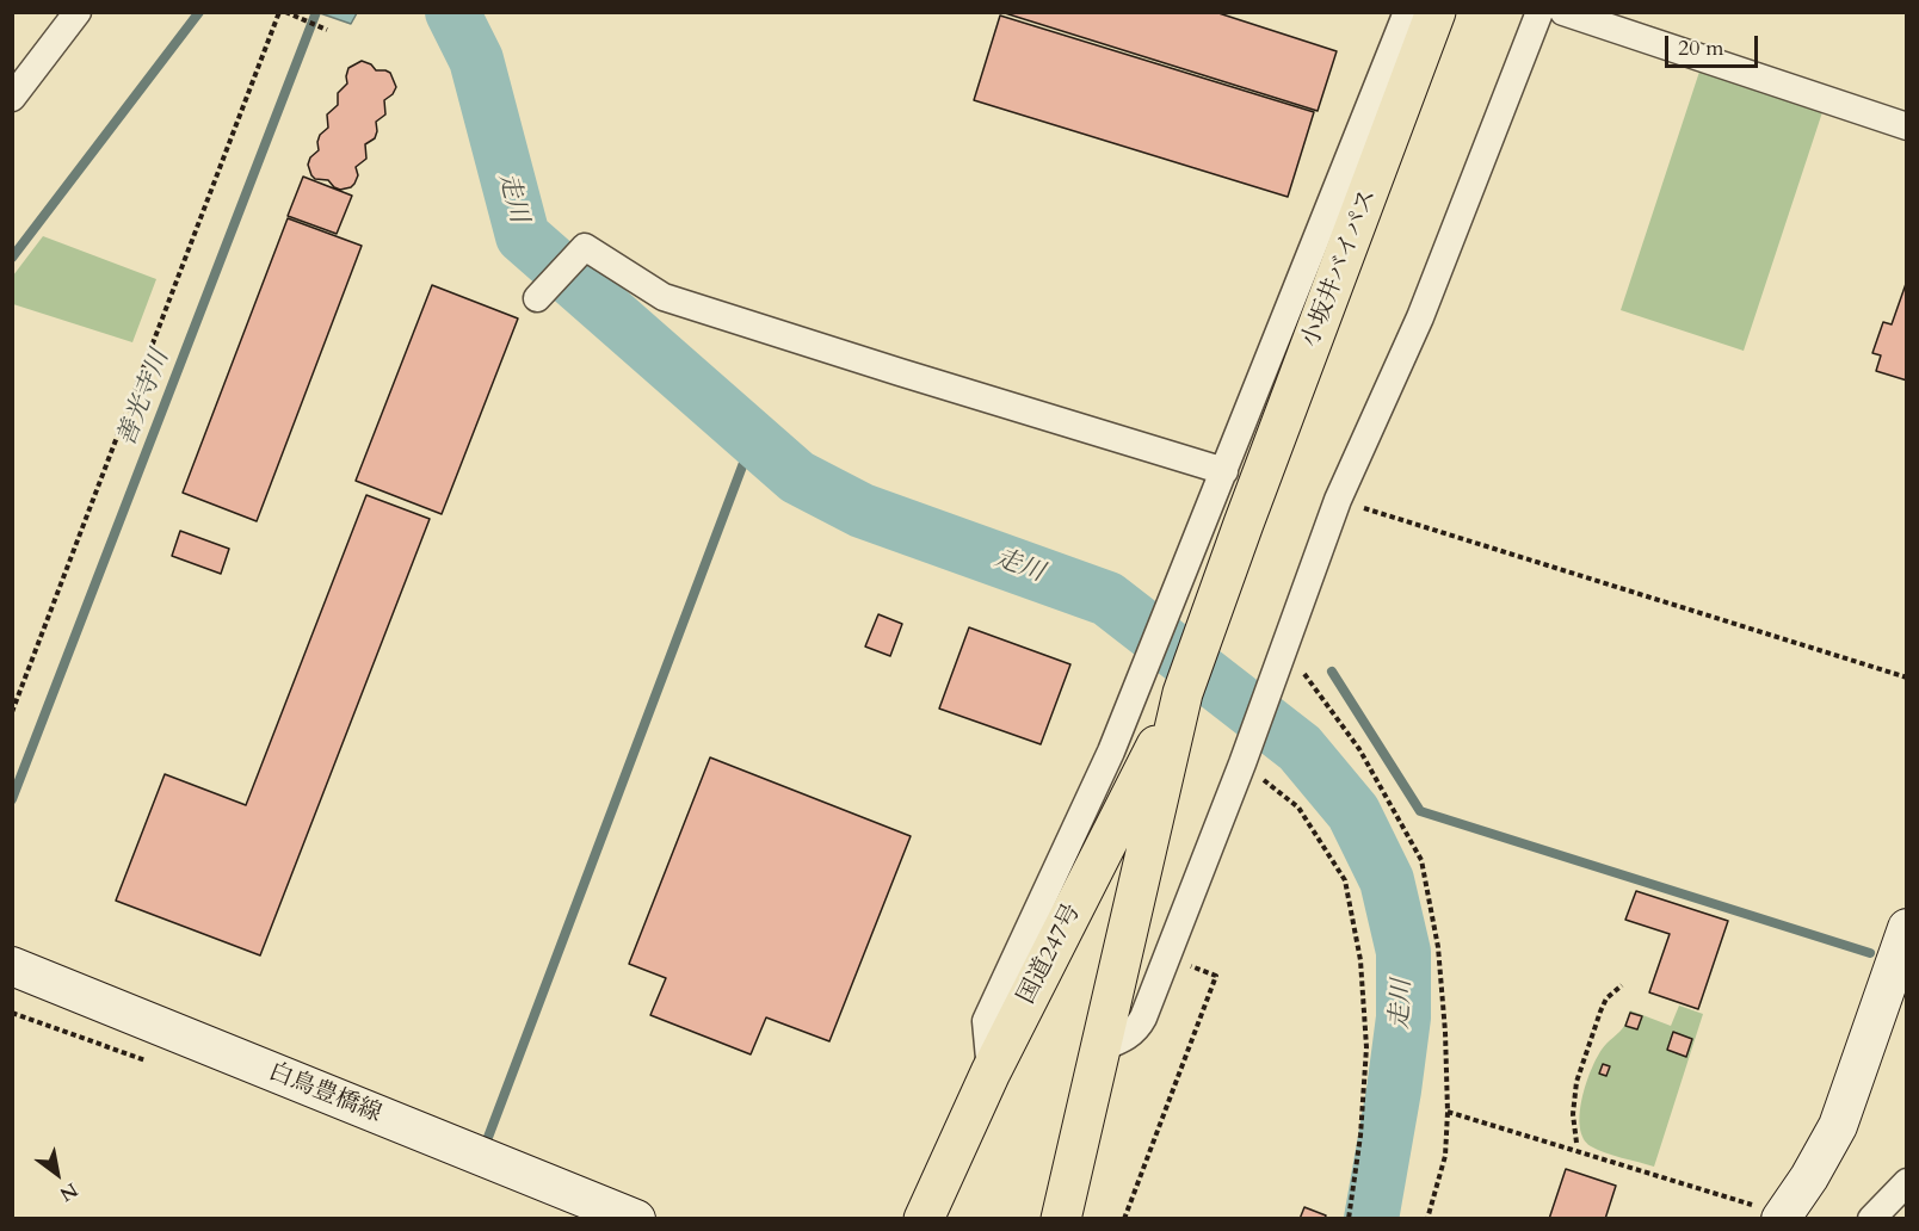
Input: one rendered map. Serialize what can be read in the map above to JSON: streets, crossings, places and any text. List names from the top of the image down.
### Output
{
  "streets": {
    "highway": ["小坂井バイパス", "国道247号"],
    "main road": ["白鳥豊橋線"]
  },
  "crossings": [
    ["小坂井バイパス", "国道247号"]
  ],
  "water": ["走川", "善光寺川"],
  "scale_bar": "20 m",
  "north": "bottom right"
}
